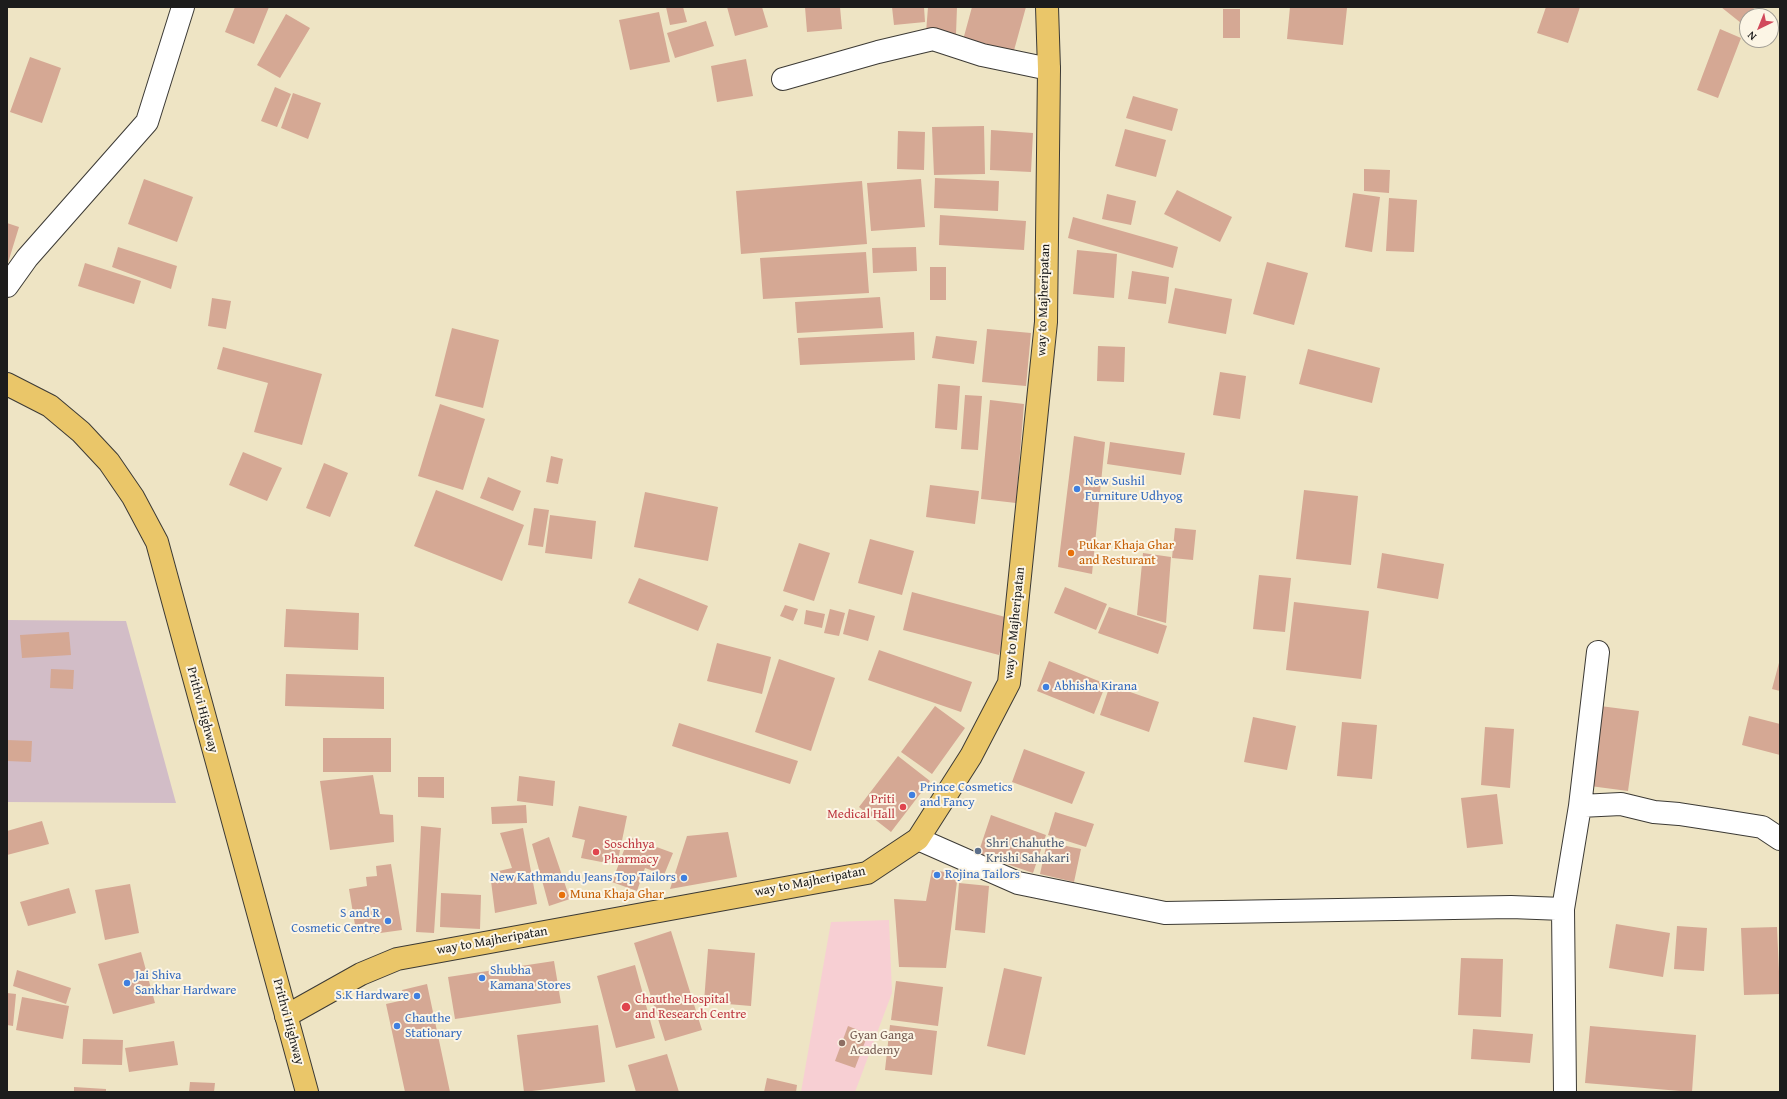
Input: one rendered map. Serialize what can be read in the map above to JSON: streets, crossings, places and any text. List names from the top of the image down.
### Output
{
  "streets": {
    "main road": ["way to Majheripatan", "Prithvi Highway"]
  },
  "crossings": [
    ["way to Majheripatan", "Prithvi Highway"]
  ],
  "places": [
    "New Sushil Furniture Udhyog",
    "Pukar Khaja Ghar and Resturant",
    "Abhisha Kirana",
    "Prince Cosmetics and Fancy",
    "Priti Medical Hall",
    "Shri Chahuthe Krishi Sahakari",
    "Soschhya Pharmacy",
    "Rojina Tailors",
    "New Kathmandu Jeans Top Tailors",
    "Muna Khaja Ghar",
    "S and R Cosmetic Centre",
    "Shubha Kamana Stores",
    "Jai Shiva Sankhar Hardware",
    "S.K Hardware",
    "Chauthe Hospital and Research Centre",
    "Chauthe Stationary",
    "Gyan Ganga Academy"
  ],
  "north": "bottom left"
}
